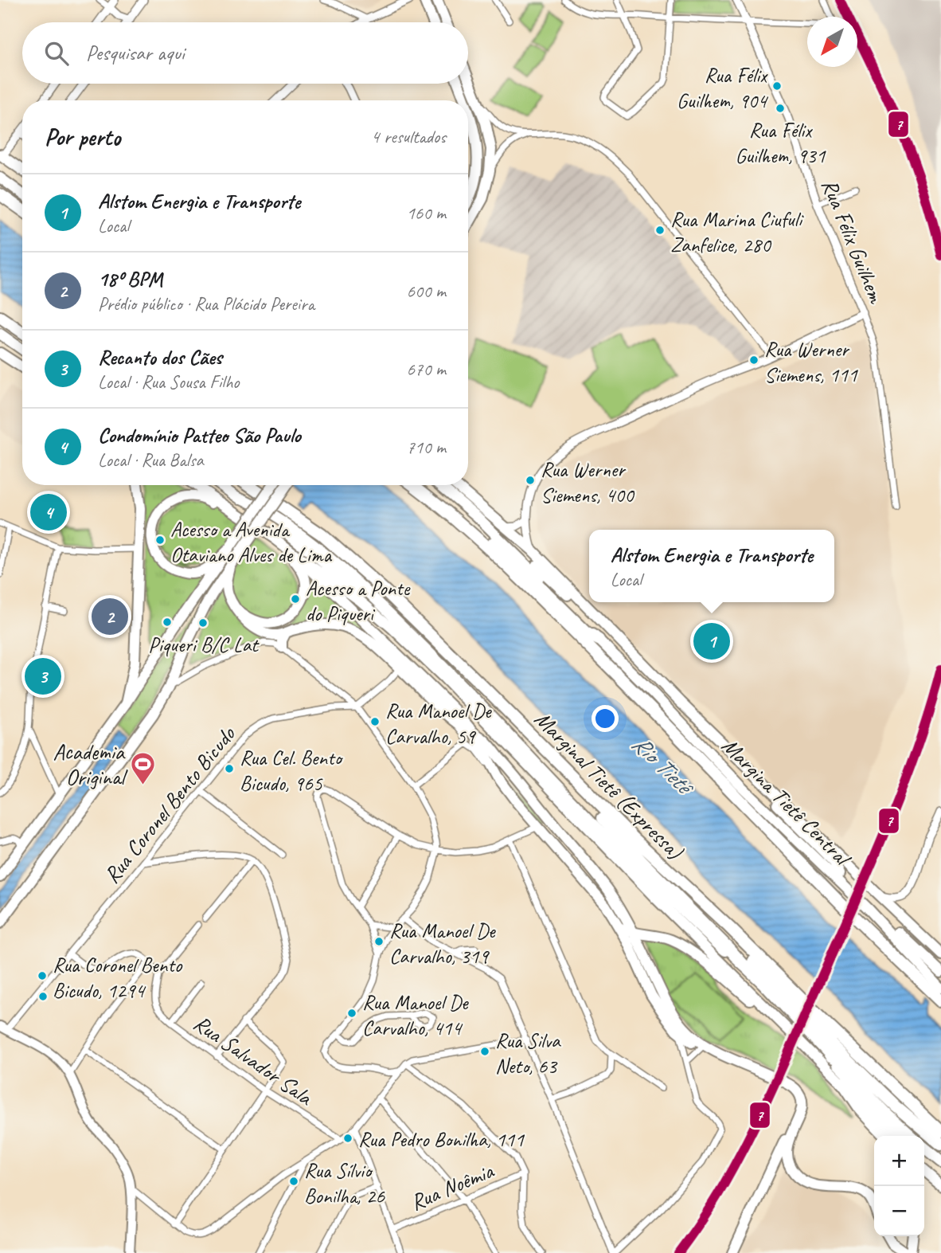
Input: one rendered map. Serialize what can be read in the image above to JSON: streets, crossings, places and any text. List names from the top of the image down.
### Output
{
  "streets": {
    "highway": ["Marginal Tietê (Expressa)"],
    "main road": ["Margina Tietê Central"],
    "street": [
      "Rua Félix Guilhem",
      "Rua Coronel Bento Bicudo",
      "Rua Salvador Sala",
      "Rua Noêmia"
    ]
  },
  "water": ["Rio Tietê"],
  "places": {
    "other": [
      "Rua Félix Guilhem, 904",
      "Rua Félix Guilhem, 931",
      "Rua Marina Ciufuli Zanfelice, 280",
      "Rua Werner Siemens, 111",
      "Rua Werner Siemens, 400",
      "Acesso a Avenida Otaviano Alves de Lima",
      "Acesso a Ponte do Piqueri",
      "Piqueri B/C Lat",
      "Rua Manoel De Carvalho, 59",
      "Rua Cel. Bento Bicudo, 965",
      "Rua Manoel De Carvalho, 319",
      "Rua Coronel Bento Bicudo, 1294",
      "Rua Manoel De Carvalho, 414",
      "Rua Silva Neto, 63",
      "Rua Pedro Bonilha, 111",
      "Rua Sílvio Bonilha, 26"
    ],
    "sports": ["Academia Original"]
  },
  "lines": ["transit line 7"],
  "north": "bottom left",
  "page": {
    "search": "Pesquisar aqui",
    "heading": ["Por perto", "4 resultados"],
    "list": [
      {
        "mark": "1",
        "name": "Alstom Energia e Transporte",
        "note": "Local",
        "value": "160 m"
      },
      {
        "mark": "2",
        "name": "18º BPM",
        "note": "Prédio público · Rua Plácido Pereira",
        "value": "600 m"
      },
      {
        "mark": "3",
        "name": "Recanto dos Cães",
        "note": "Local · Rua Sousa Filho",
        "value": "670 m"
      },
      {
        "mark": "4",
        "name": "Condomínio Patteo São Paulo",
        "note": "Local · Rua Balsa",
        "value": "710 m"
      }
    ],
    "pins": [
      "4",
      "2",
      "1",
      "3"
    ],
    "popup": ["Alstom Energia e Transporte", "Local"],
    "map_buttons": ["+", "−"]
  }
}
